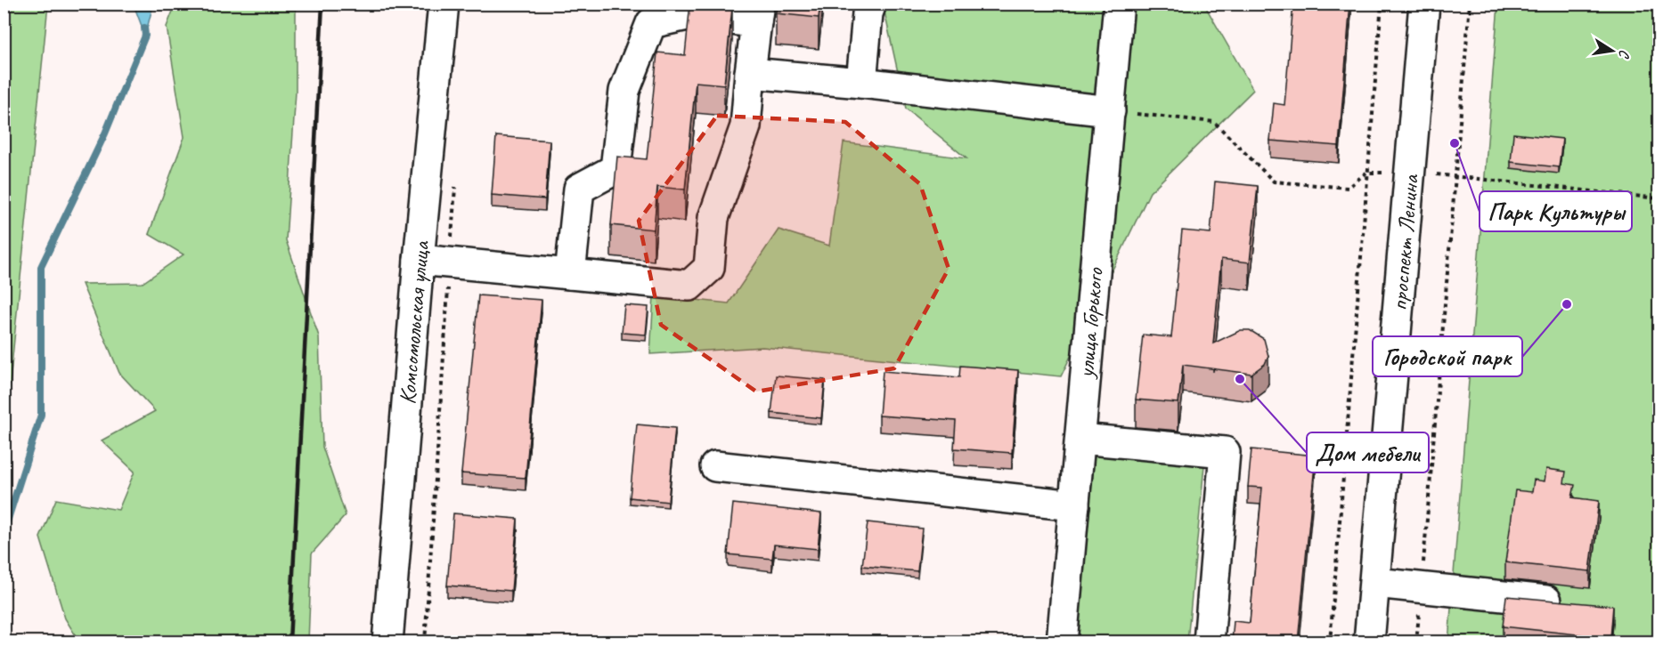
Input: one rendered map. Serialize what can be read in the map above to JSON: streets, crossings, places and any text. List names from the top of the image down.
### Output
{
  "streets": {
    "street": ["проспект Ленина", "Комсомольская улица", "улица Горького"]
  },
  "places": ["Парк Культуры", "Городской парк", "Дом мебели"],
  "north": "right"
}
